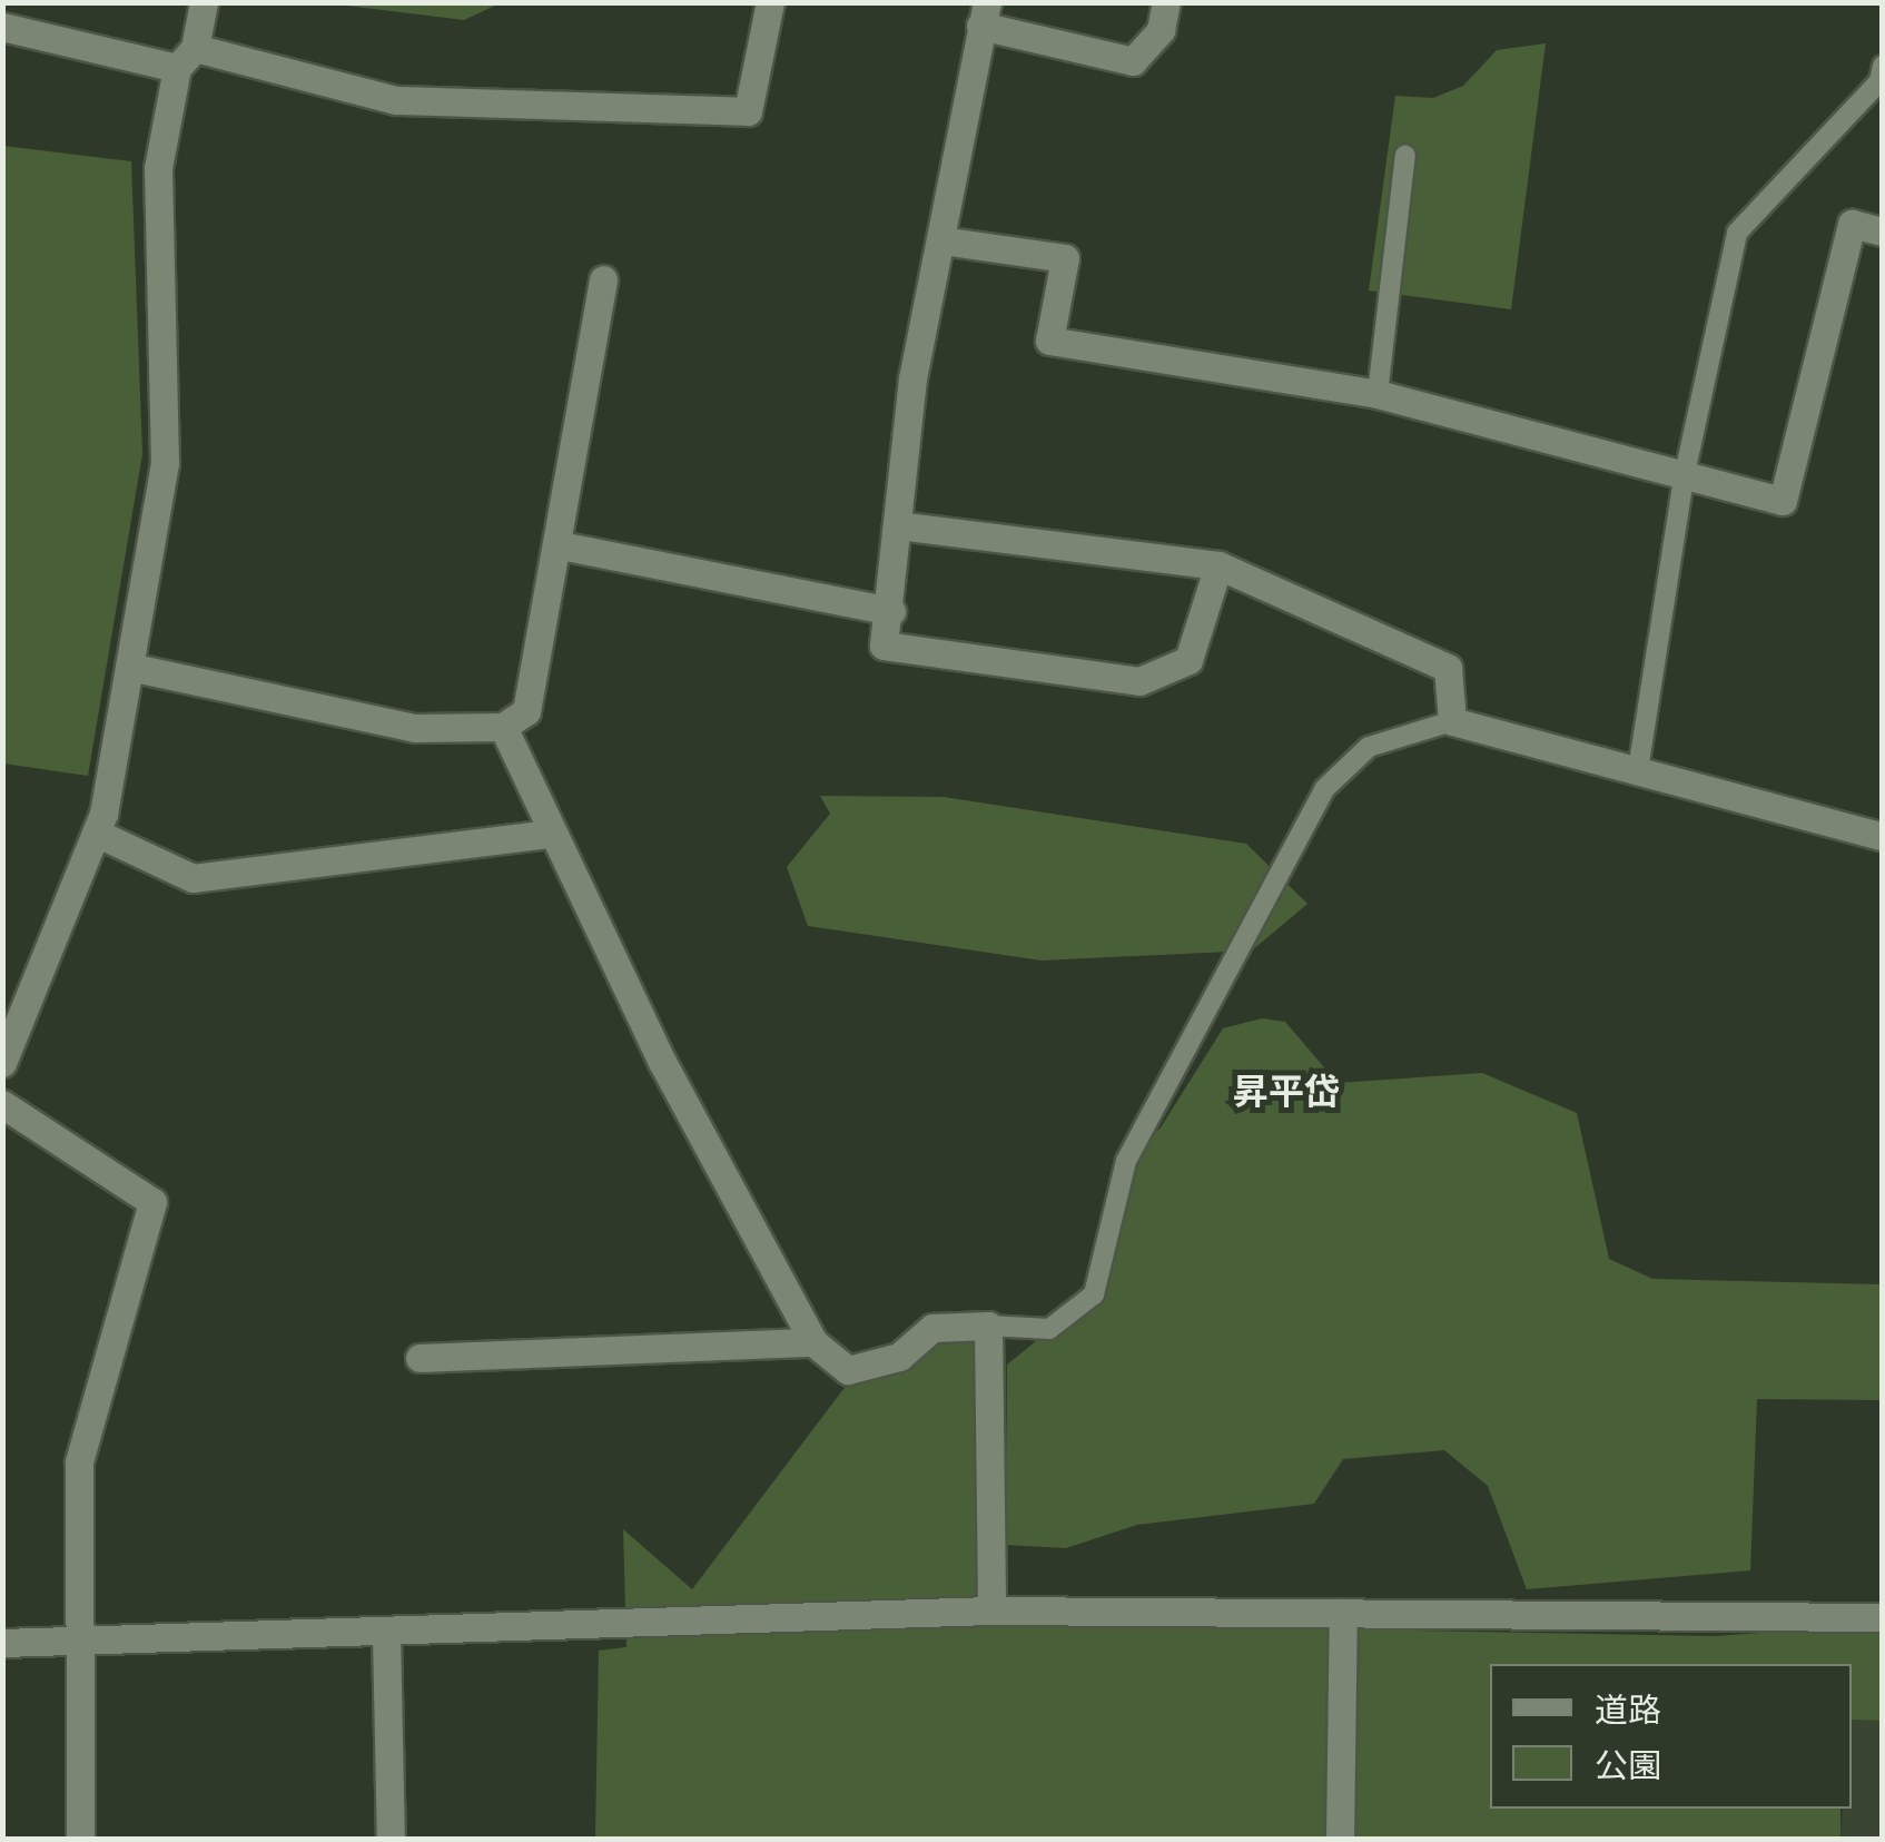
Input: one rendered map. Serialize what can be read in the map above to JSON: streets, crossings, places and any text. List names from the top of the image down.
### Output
{
  "districts": ["昇平岱"],
  "legend": ["道路", "公園"]
}
